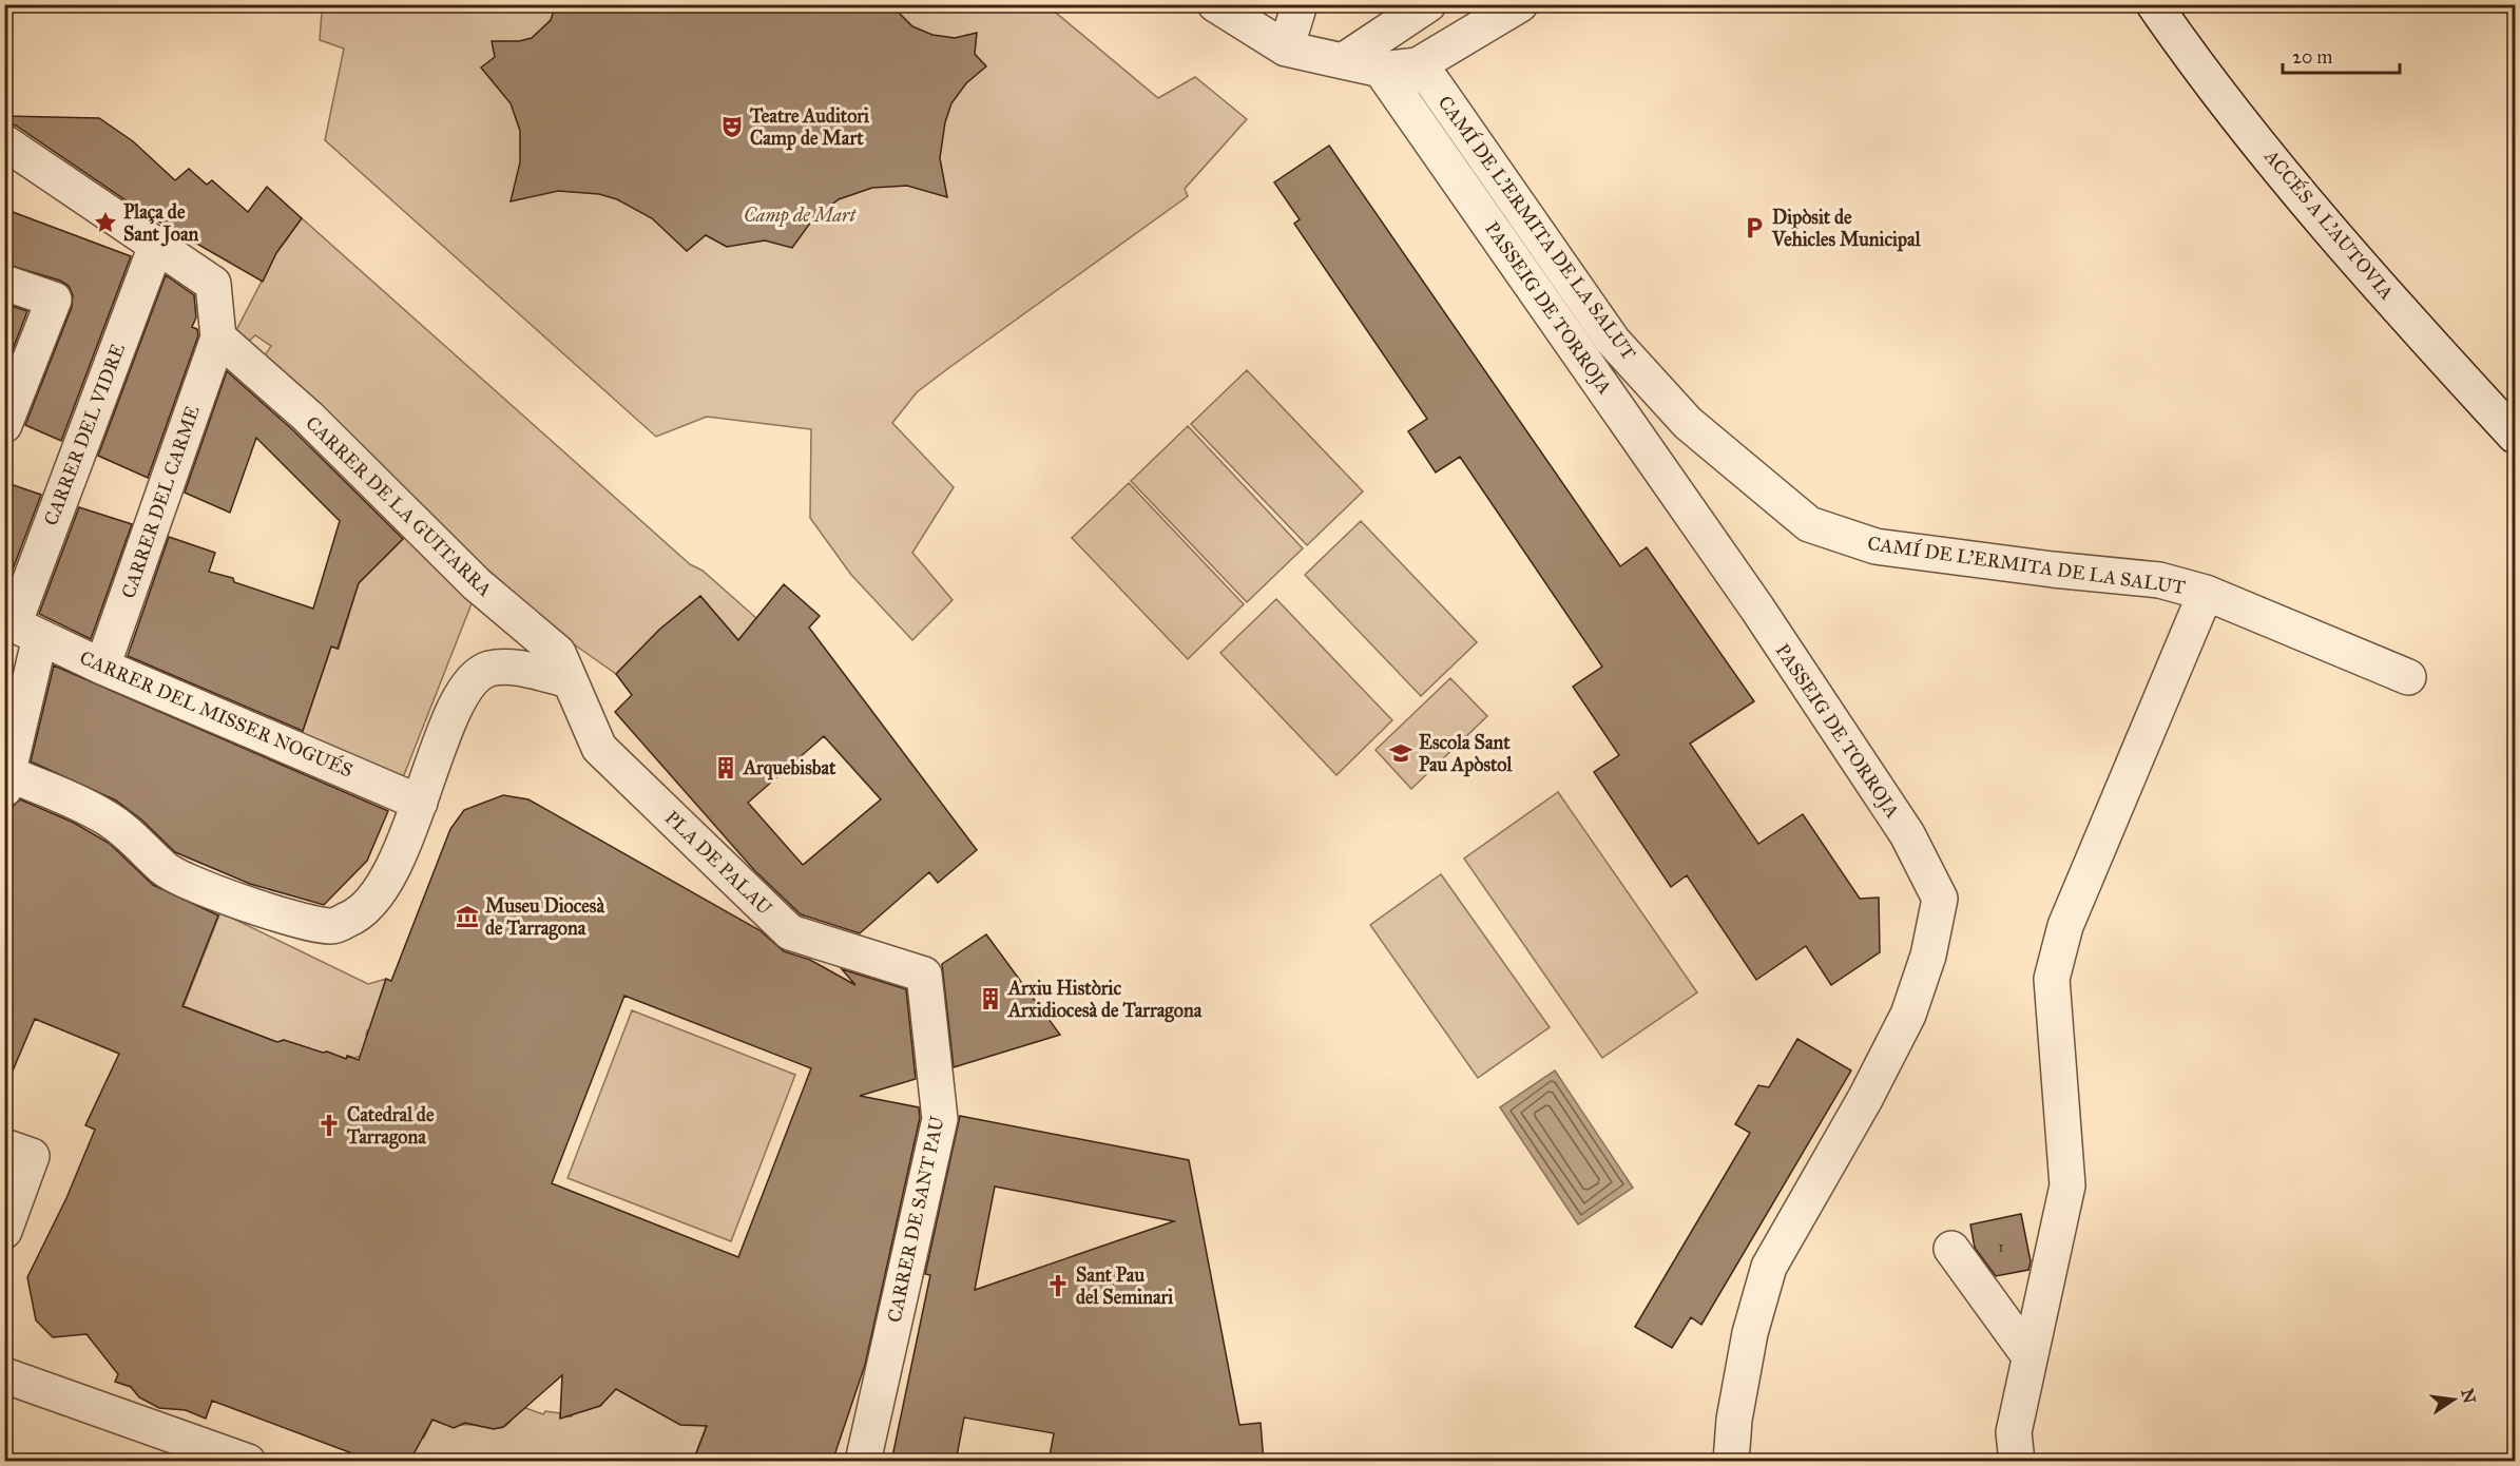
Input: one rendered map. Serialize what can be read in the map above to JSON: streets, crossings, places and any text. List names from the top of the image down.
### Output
{
  "streets": {
    "street": [
      "ACCÉS A L'AUTOVIA",
      "CAMÍ DE L'ERMITA DE LA SALUT",
      "PASSEIG DE TORROJA",
      "CARRER DEL VIDRE",
      "CARRER DEL CARME",
      "CARRER DE LA GUITARRA",
      "CARRER DEL MISSER NOGUÉS",
      "PLA DE PALAU",
      "CARRER DE SANT PAU"
    ]
  },
  "crossings": [
    ["CARRER DEL VIDRE", "CARRER DEL MISSER NOGUÉS"],
    ["CARRER DEL CARME", "CARRER DE LA GUITARRA"],
    ["CARRER DEL CARME", "CARRER DEL MISSER NOGUÉS"],
    ["CARRER DE LA GUITARRA", "PLA DE PALAU"],
    ["PLA DE PALAU", "CARRER DE SANT PAU"]
  ],
  "parks": ["Camp de Mart"],
  "places": {
    "theatre": ["Teatre Auditori Camp de Mart"],
    "place": ["Plaça de Sant Joan"],
    "parking": ["Dipòsit de Vehicles Municipal"],
    "school or university": ["Escola Sant Pau Apòstol"],
    "building": ["Arquebisbat", "Arxiu Històric Arxidiocesà de Tarragona"],
    "museum": ["Museu Diocesà de Tarragona"],
    "church": ["Catedral de Tarragona", "Sant Pau del Seminari"]
  },
  "house_numbers": ["1"],
  "scale_bar": "20 m",
  "north": "right"
}
